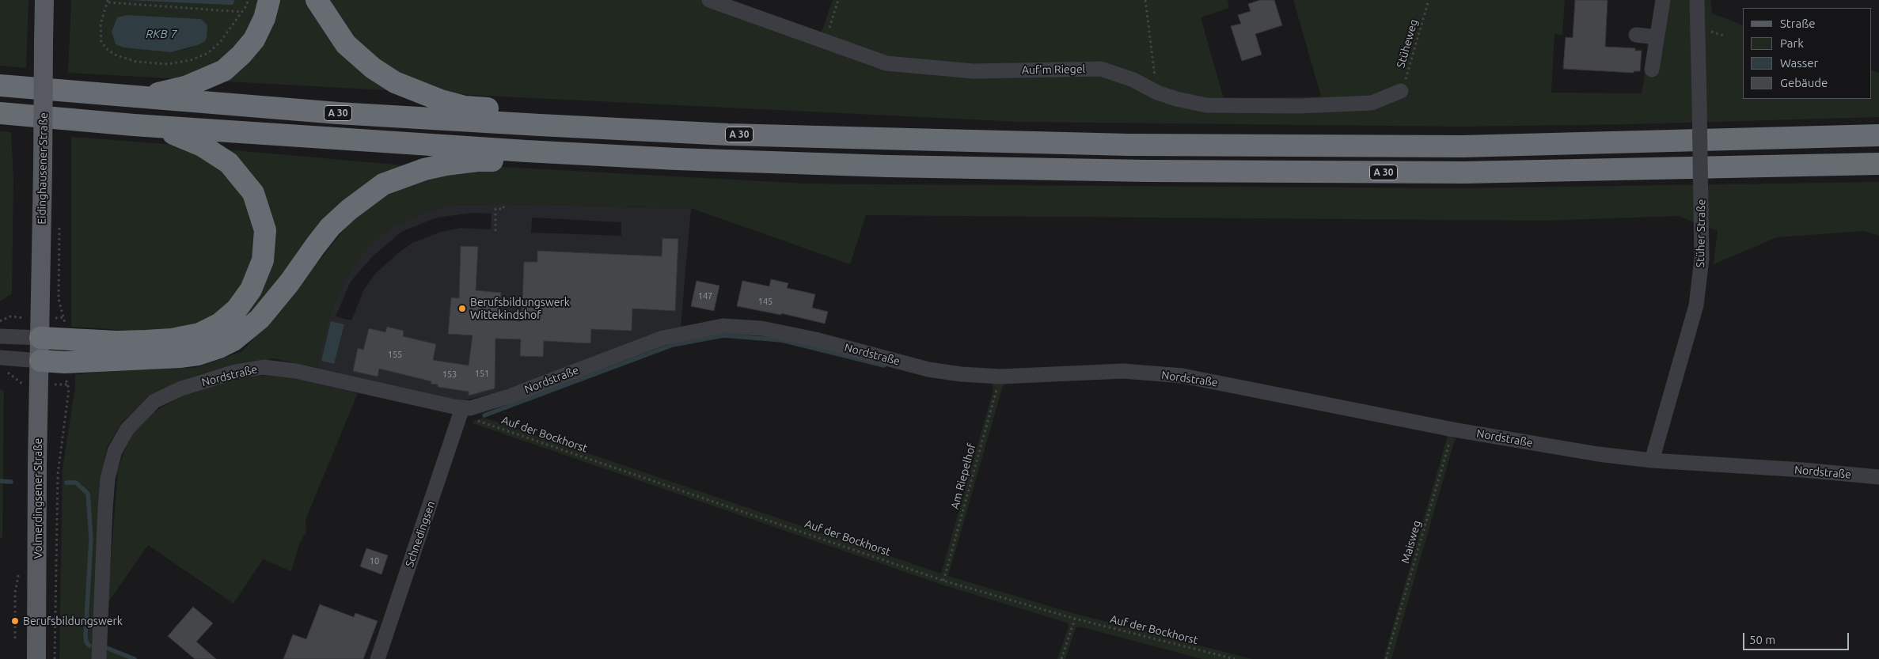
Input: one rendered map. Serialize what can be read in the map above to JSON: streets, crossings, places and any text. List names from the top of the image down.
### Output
{
  "streets": {
    "highway": ["A 30"],
    "main road": ["Eidinghausener Straße", "Volmerdingsener Straße"],
    "street": [
      "Auf'm Riegel",
      "Stüher Straße",
      "Nordstraße",
      "Schnedingsen"
    ],
    "path": [
      "Stüheweg",
      "Auf der Bockhorst",
      "Am Riepelhof",
      "Maisweg"
    ]
  },
  "crossings": [
    ["Stüheweg", "Auf'm Riegel"],
    ["Eidinghausener Straße", "Volmerdingsener Straße"],
    ["Stüher Straße", "Nordstraße"],
    ["Nordstraße", "Auf der Bockhorst"],
    ["Nordstraße", "Am Riepelhof"],
    ["Nordstraße", "Schnedingsen"],
    ["Nordstraße", "Maisweg"],
    ["Auf der Bockhorst", "Am Riepelhof"],
    ["Auf der Bockhorst", "Schnedingsen"]
  ],
  "water": ["RKB 7"],
  "places": ["Berufsbildungswerk Wittekindshof", "Berufsbildungswerk"],
  "house_numbers": [
    "147",
    "145",
    "155",
    "151",
    "153",
    "10"
  ],
  "legend": [
    "Straße",
    "Park",
    "Wasser",
    "Gebäude"
  ],
  "scale_bar": "50 m"
}
